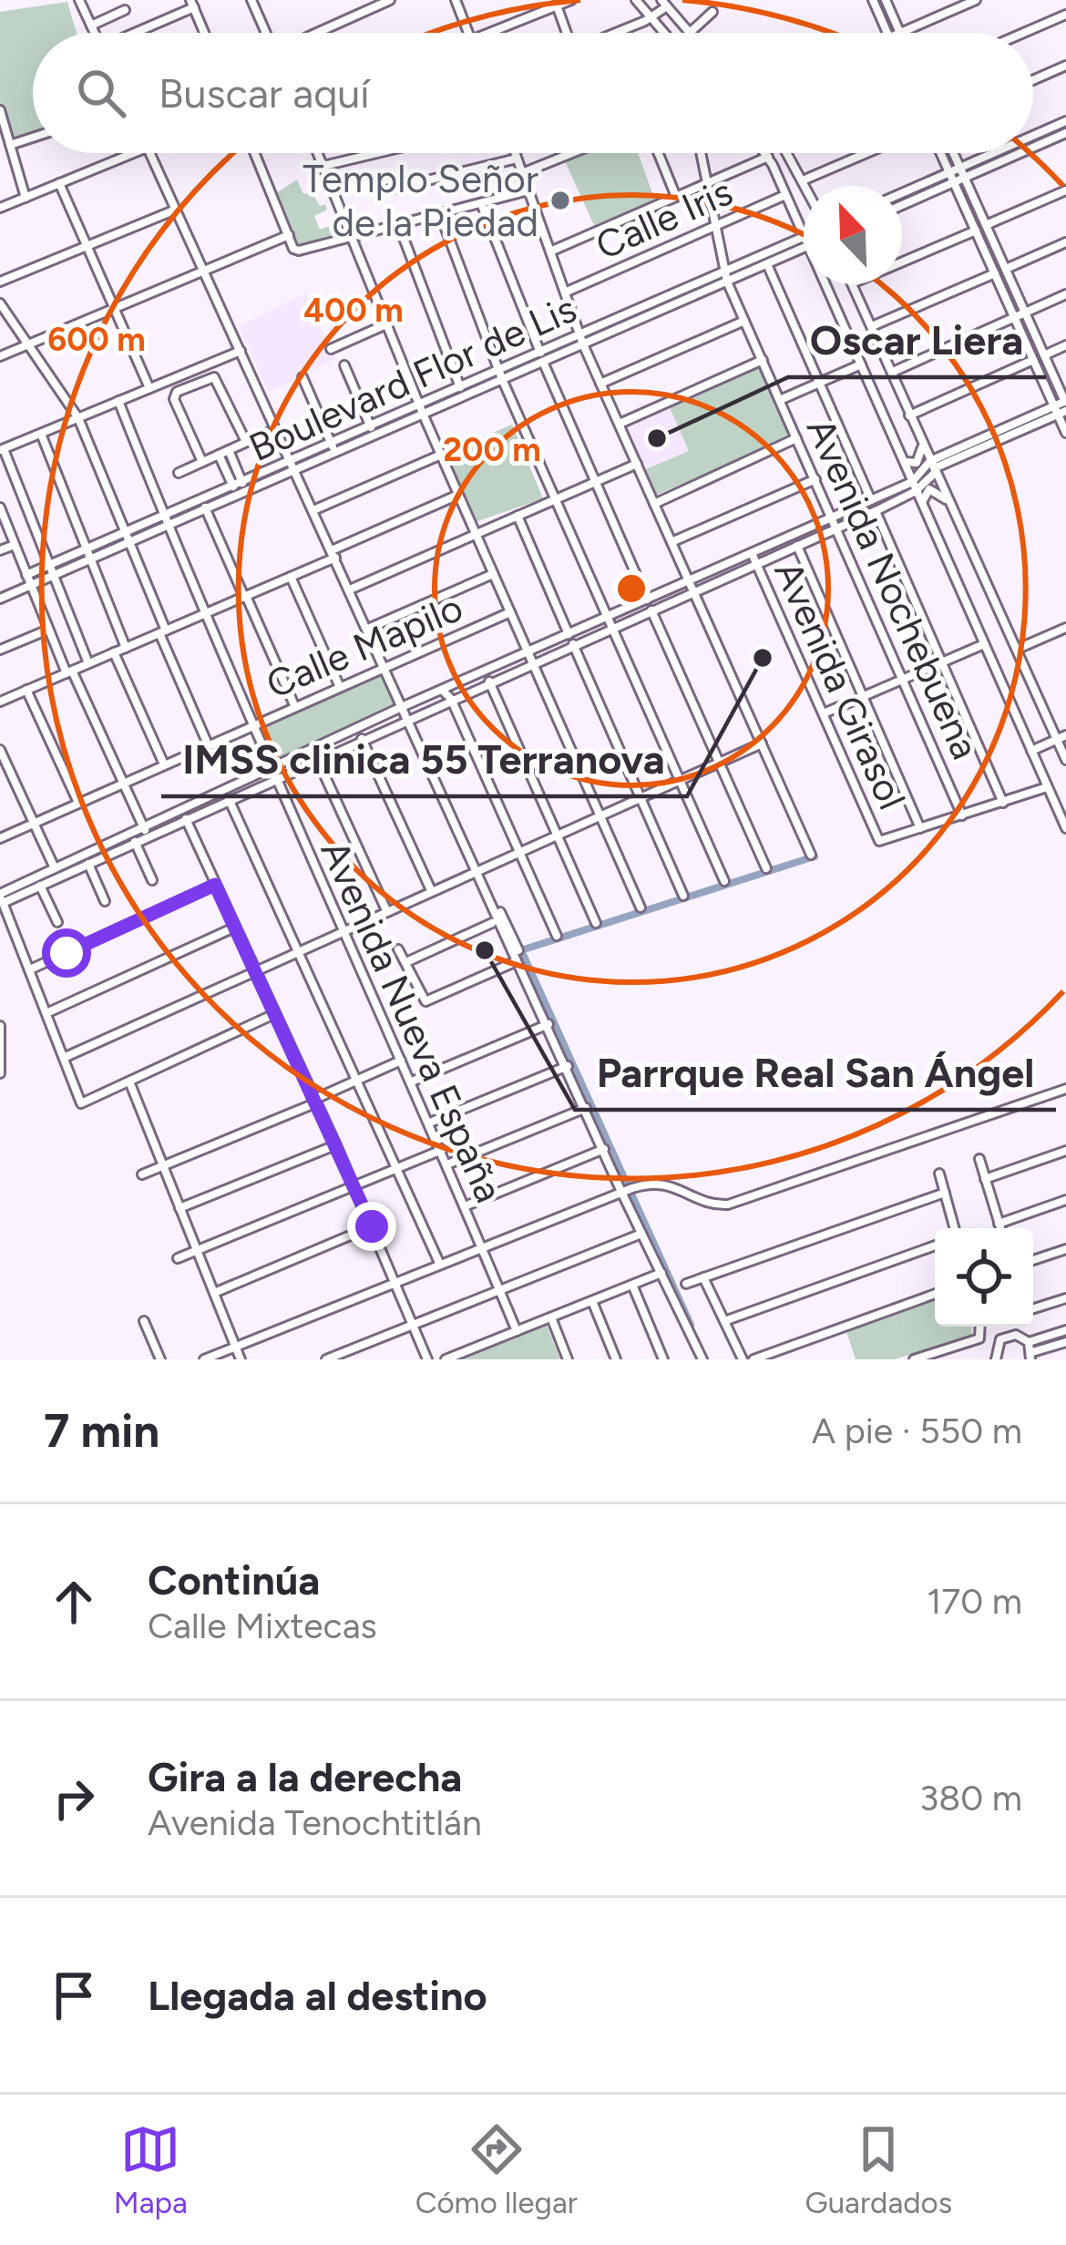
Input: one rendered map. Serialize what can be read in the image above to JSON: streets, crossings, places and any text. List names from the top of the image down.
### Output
{
  "streets": {
    "street": [
      "Calle Iris",
      "Boulevard Flor de Lis",
      "Avenida Nochebuena",
      "Calle Mapilo",
      "Avenida Girasol",
      "Avenida Nueva España"
    ]
  },
  "crossings": [
    ["Calle Iris", "Avenida Nochebuena"],
    ["Boulevard Flor de Lis", "Avenida Nochebuena"],
    ["Boulevard Flor de Lis", "Avenida Nueva España"],
    ["Calle Mapilo", "Avenida Nueva España"]
  ],
  "places": [
    "Templo Señor de la Piedad",
    "Oscar Liera",
    "IMSS clinica 55 Terranova",
    "Parrque Real San Ángel"
  ],
  "north": "top left",
  "page": {
    "search": "Buscar aquí",
    "heading": ["7 min", "A pie · 550 m"],
    "list": [
      ["Continúa", "Calle Mixtecas", "170 m"],
      ["Gira a la derecha", "Avenida Tenochtitlán", "380 m"],
      "Llegada al destino"
    ],
    "nav": ["Mapa", "Cómo llegar", "Guardados"]
  },
  "rings": ["400 m", "600 m", "200 m"]
}
